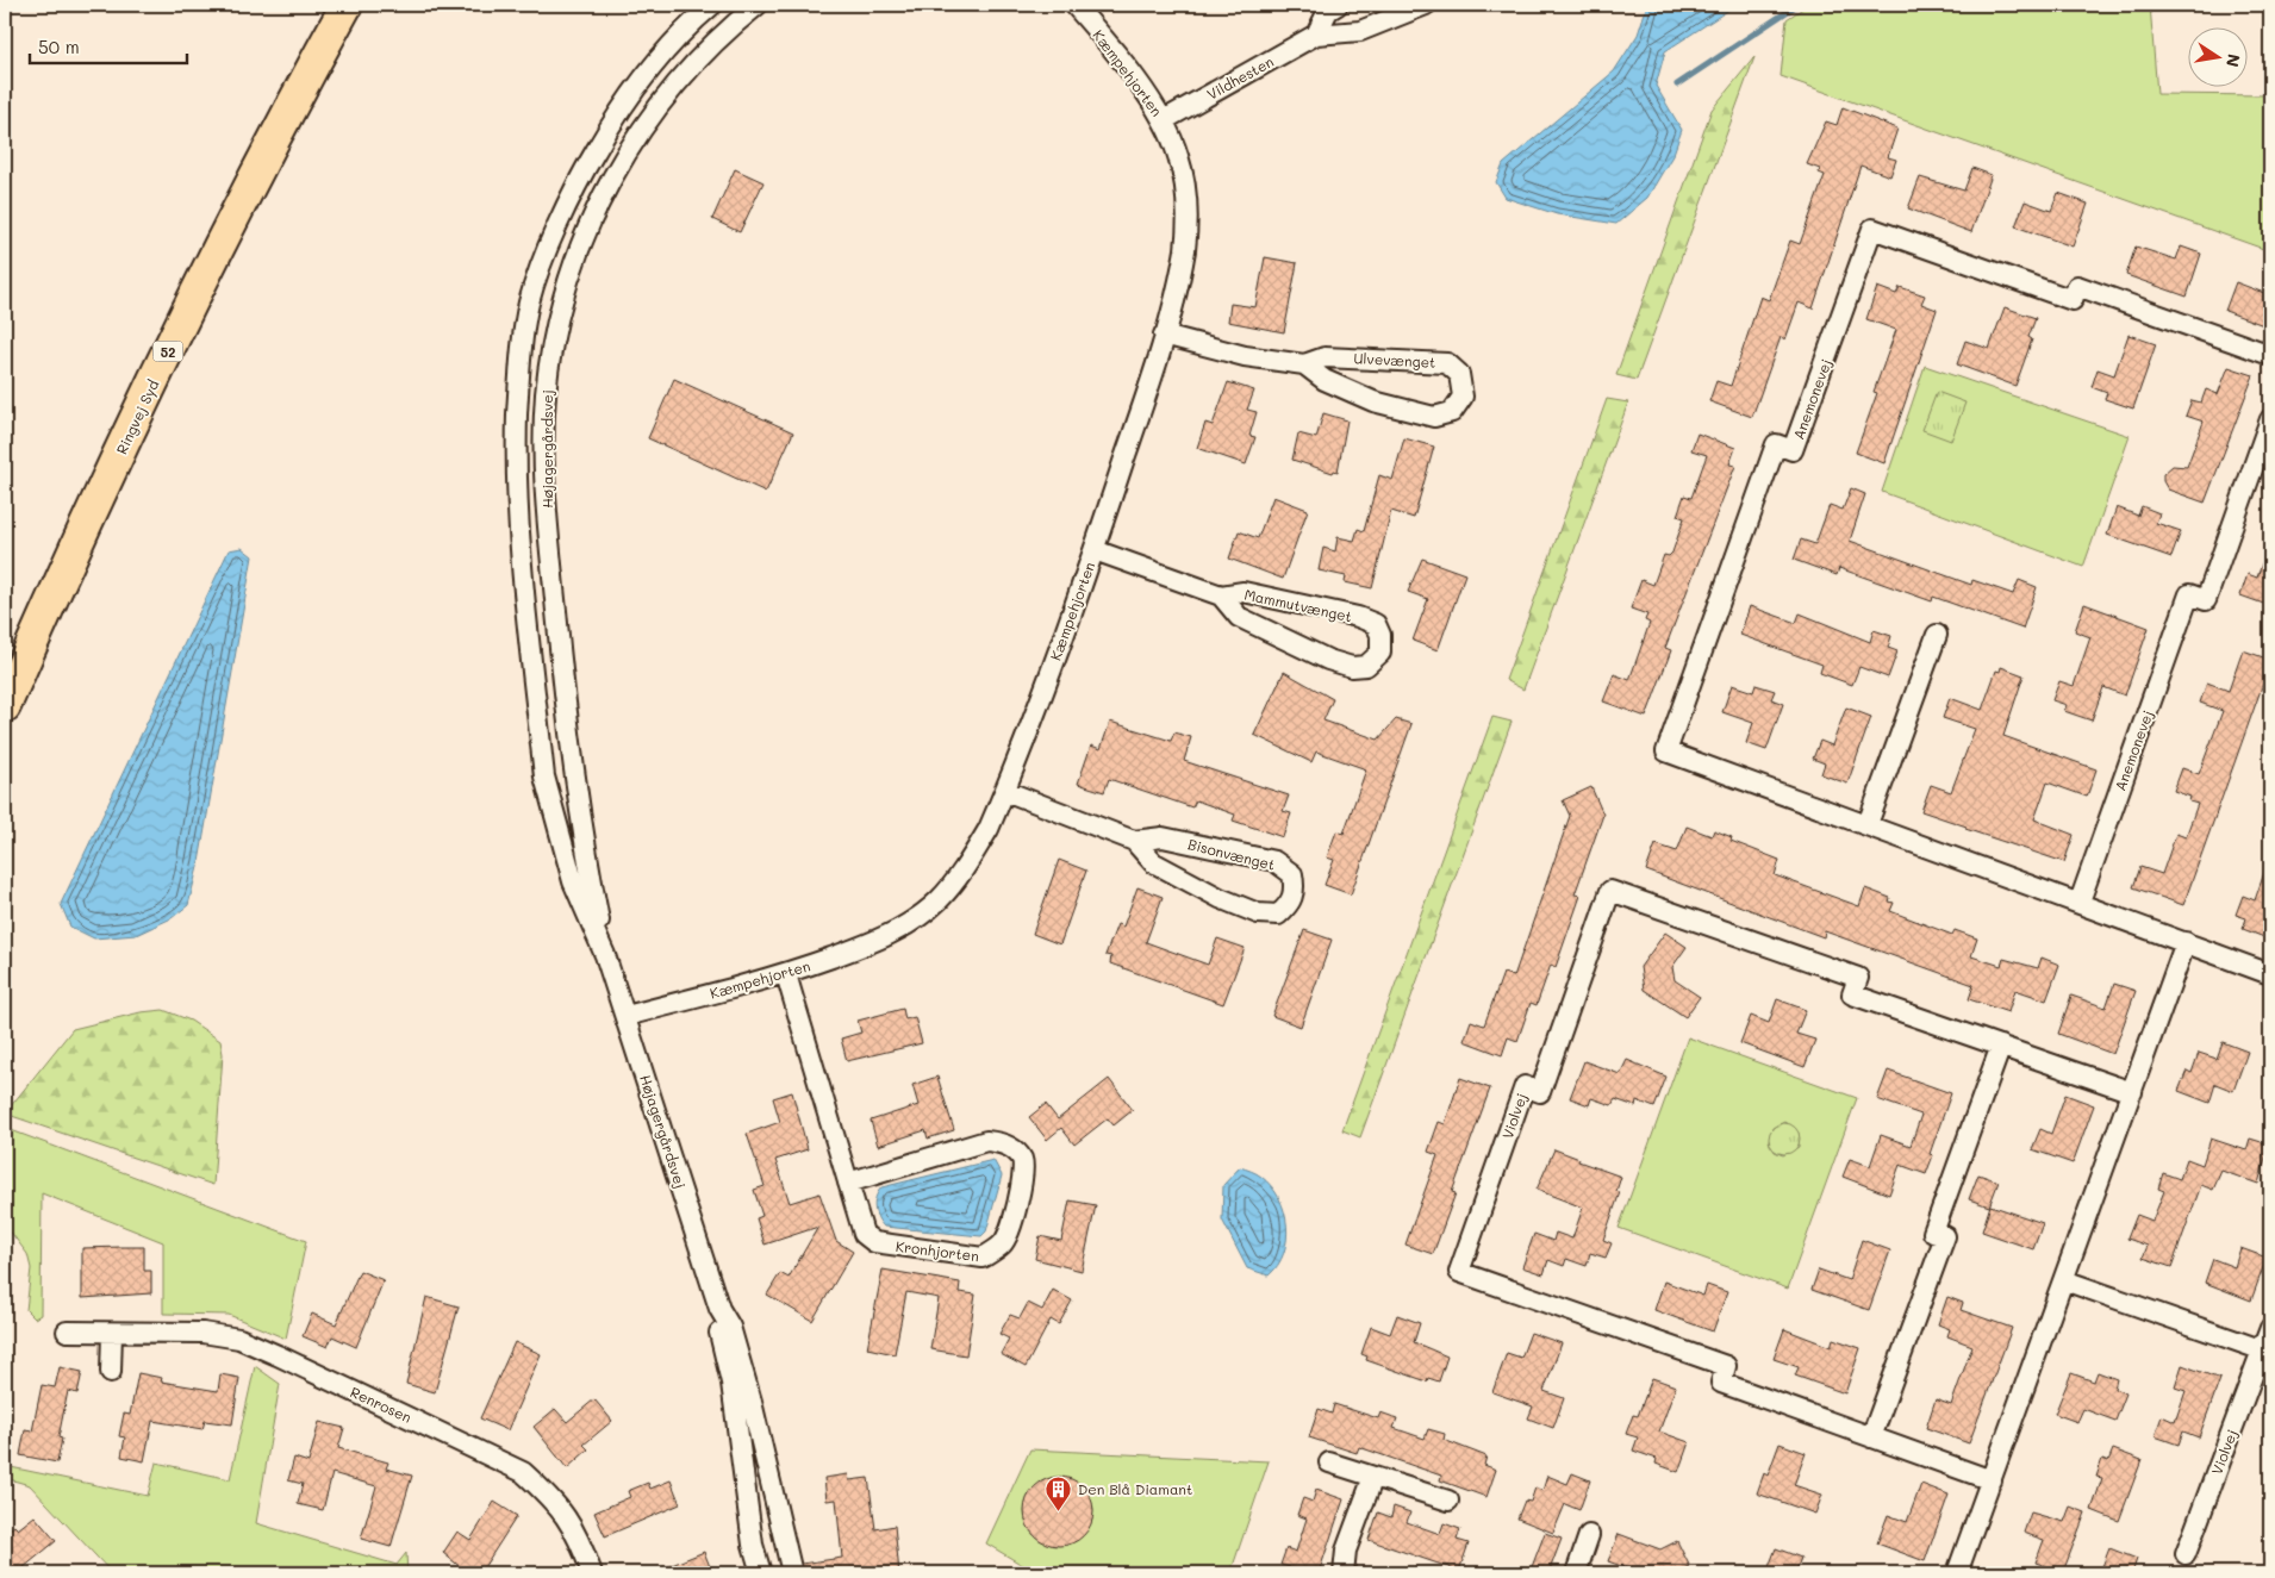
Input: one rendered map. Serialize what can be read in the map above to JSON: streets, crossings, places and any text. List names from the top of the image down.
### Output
{
  "streets": {
    "highway": ["52", "Ringvej Syd"],
    "street": [
      "Kæmpehjorten",
      "Vildhesten",
      "Ulvevænget",
      "Anemonevej",
      "Højagergårdsvej",
      "Mammutvænget",
      "Bisonvænget",
      "Violvej",
      "Kronhjorten",
      "Renrosen"
    ]
  },
  "crossings": [
    ["Kæmpehjorten", "Vildhesten"],
    ["Kæmpehjorten", "Ulvevænget"],
    ["Kæmpehjorten", "Højagergårdsvej"],
    ["Kæmpehjorten", "Mammutvænget"],
    ["Kæmpehjorten", "Bisonvænget"],
    ["Kæmpehjorten", "Kronhjorten"]
  ],
  "places": {
    "building": ["Den Blå Diamant"]
  },
  "scale_bar": "50 m",
  "north": "right"
}
